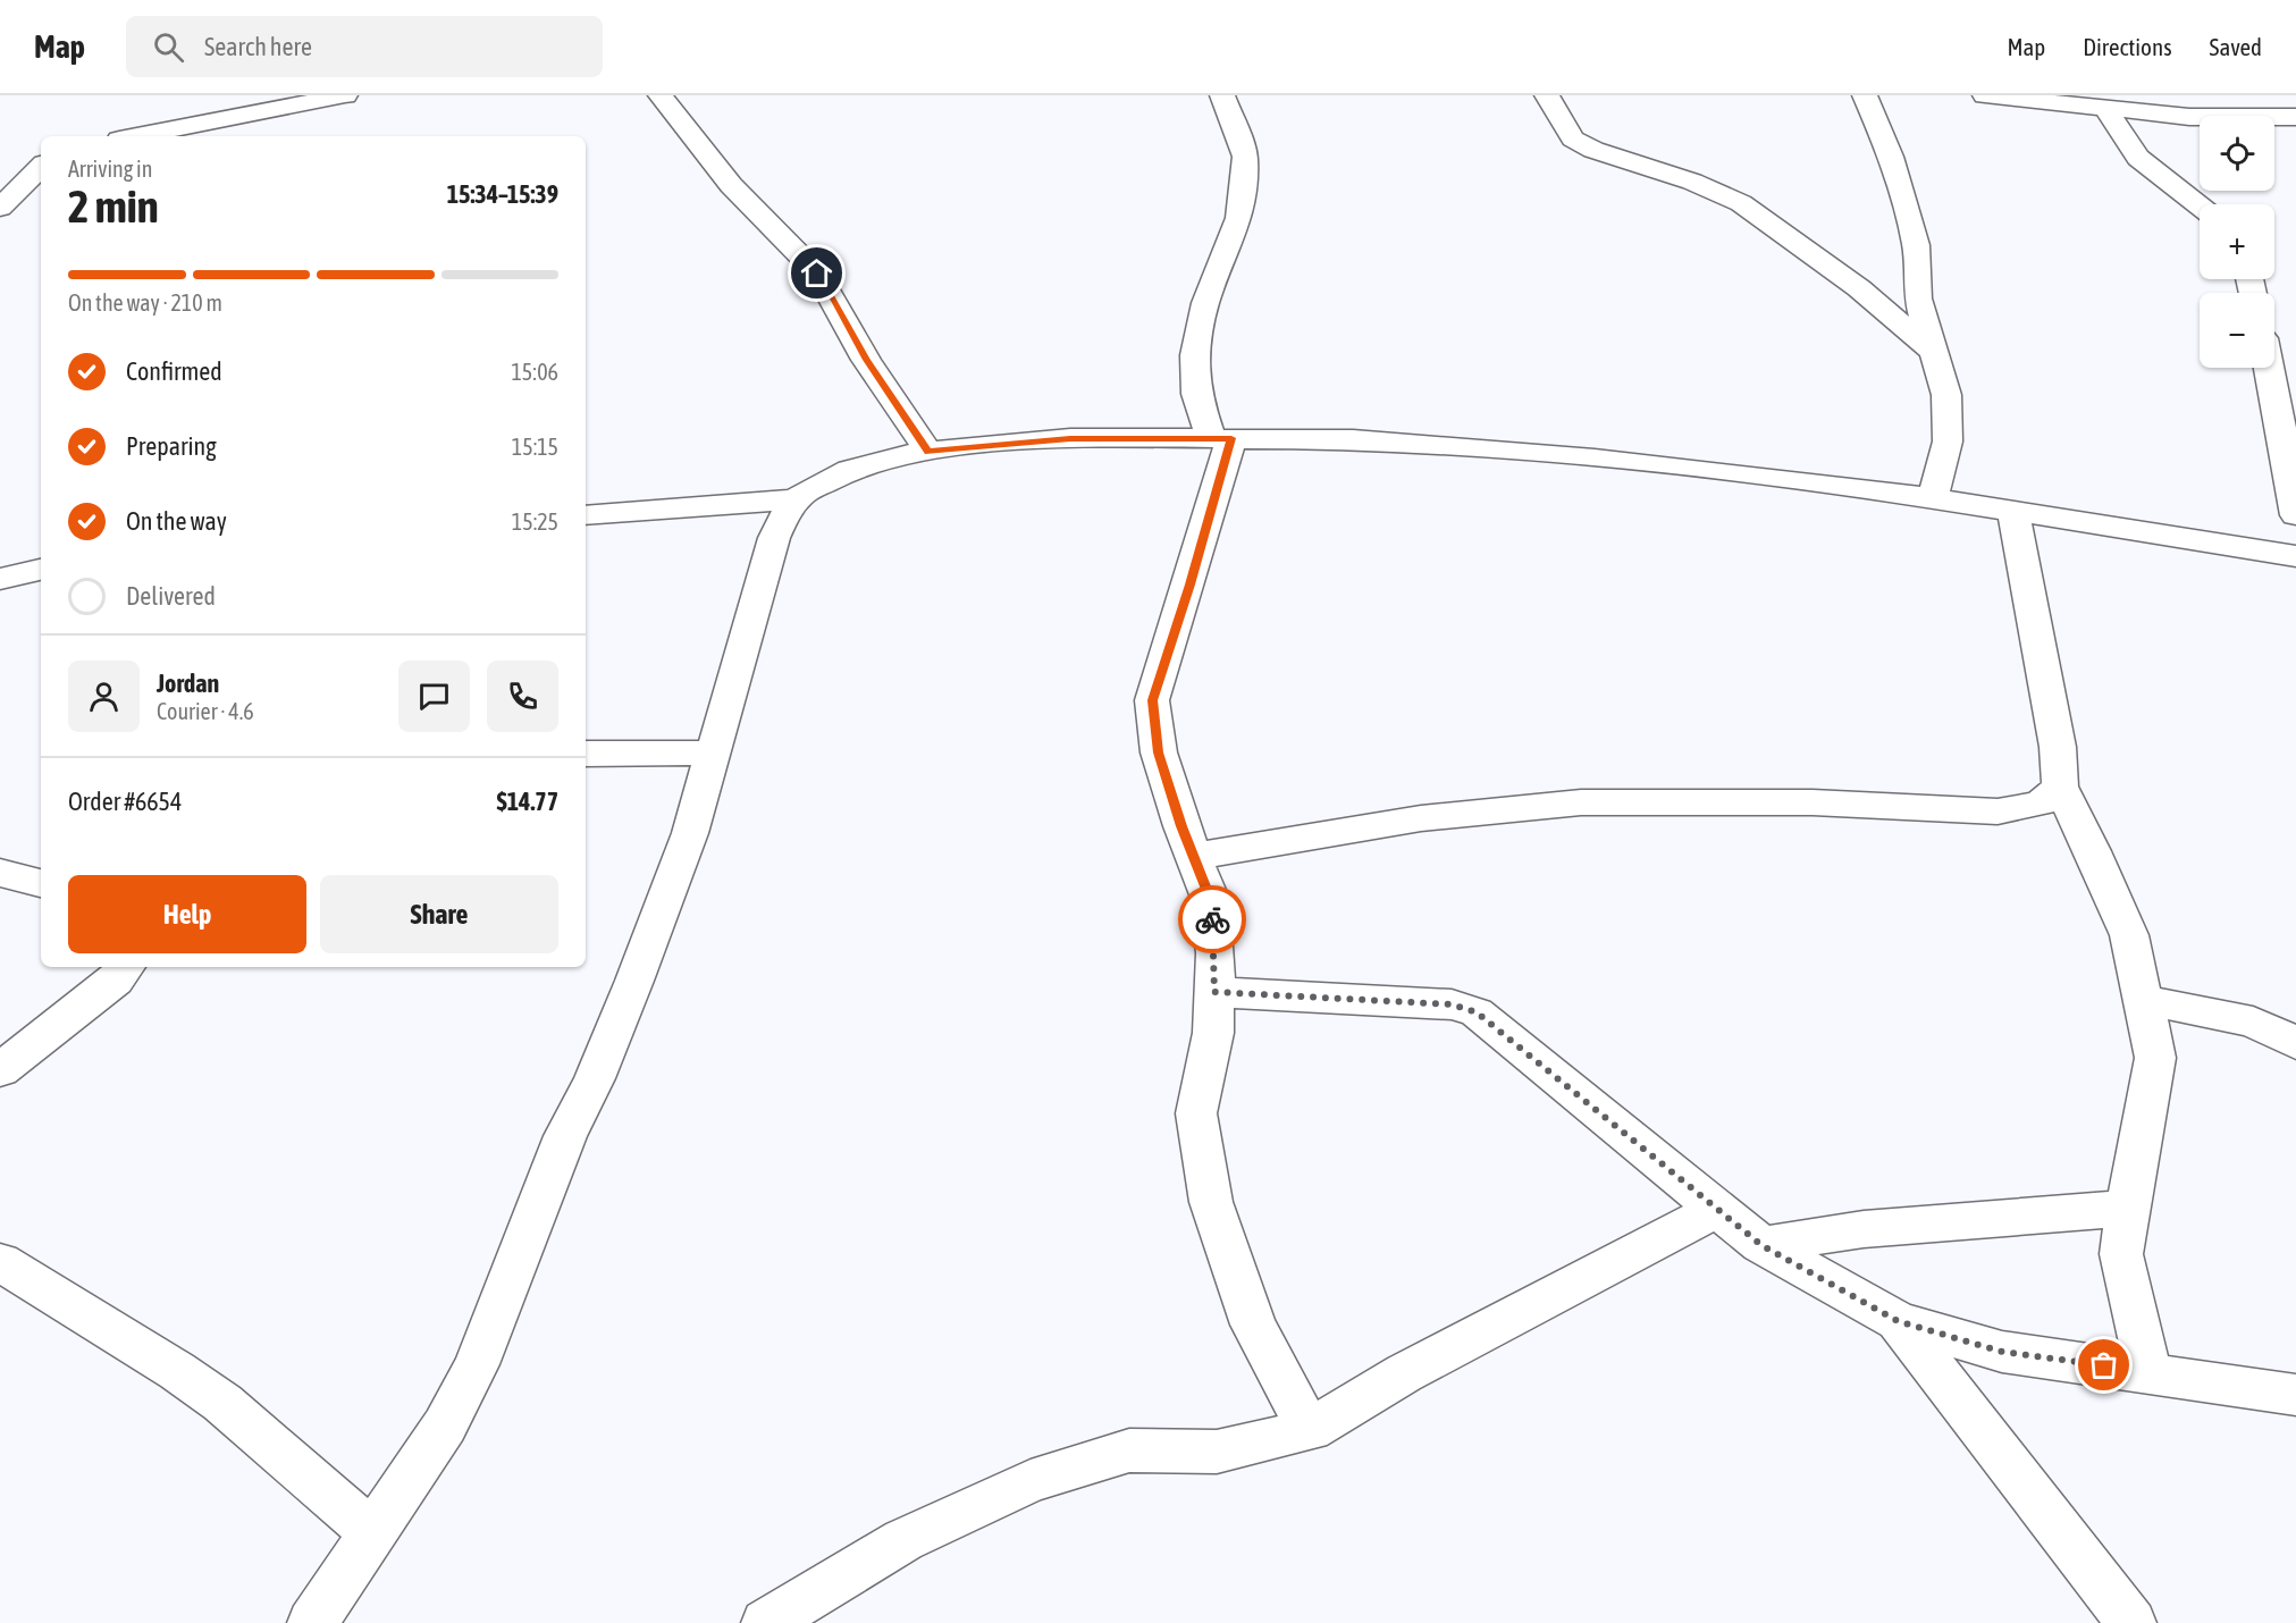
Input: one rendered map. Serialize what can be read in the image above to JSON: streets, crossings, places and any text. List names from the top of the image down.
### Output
{
  "page": {
    "header": "Map",
    "search": "Search here",
    "nav": ["Map", "Directions", "Saved"],
    "map_buttons": ["+", "−"],
    "heading": ["2 min", "Arriving in", "15:34–15:39"],
    "panel": [
      "Jordan",
      "Courier · 4.6",
      "Order #6654",
      "$14.77"
    ],
    "bar": "On the way · 210 m",
    "list": [
      ["Confirmed", "15:06"],
      ["Preparing", "15:15"],
      ["On the way", "15:25"],
      "Delivered"
    ],
    "buttons": ["Help", "Share"]
  }
}
